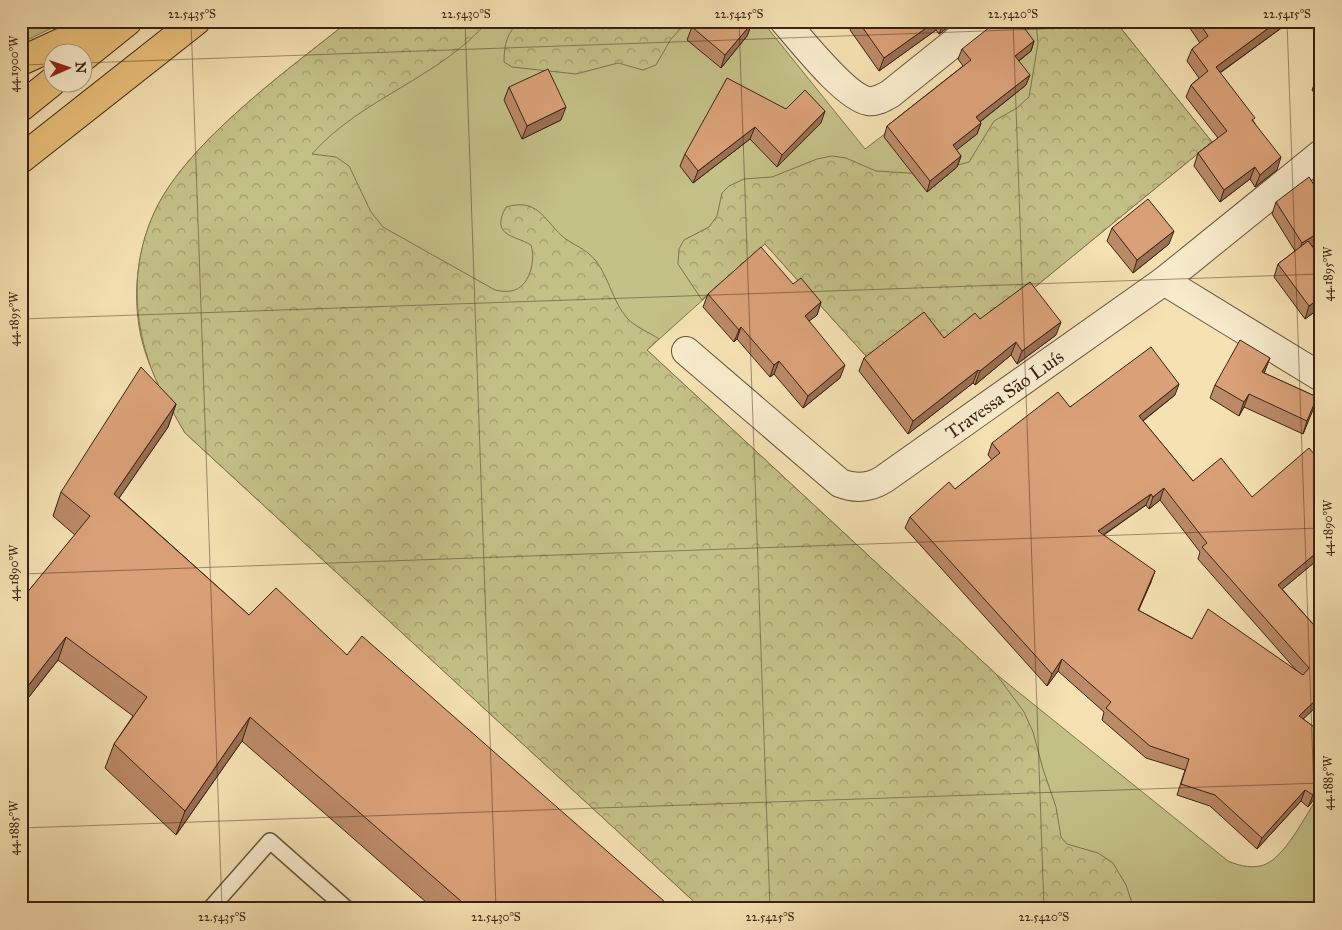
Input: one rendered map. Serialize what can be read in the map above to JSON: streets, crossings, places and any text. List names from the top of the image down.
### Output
{
  "streets": {
    "street": ["Travessa São Luís"]
  },
  "north": "right",
  "coordinates": [
    "22.5435°S",
    "22.5430°S",
    "22.5425°S",
    "22.5420°S",
    "22.5415°S",
    "44.1900°W",
    "44.1895°W",
    "44.1890°W",
    "44.1885°W"
  ]
}
